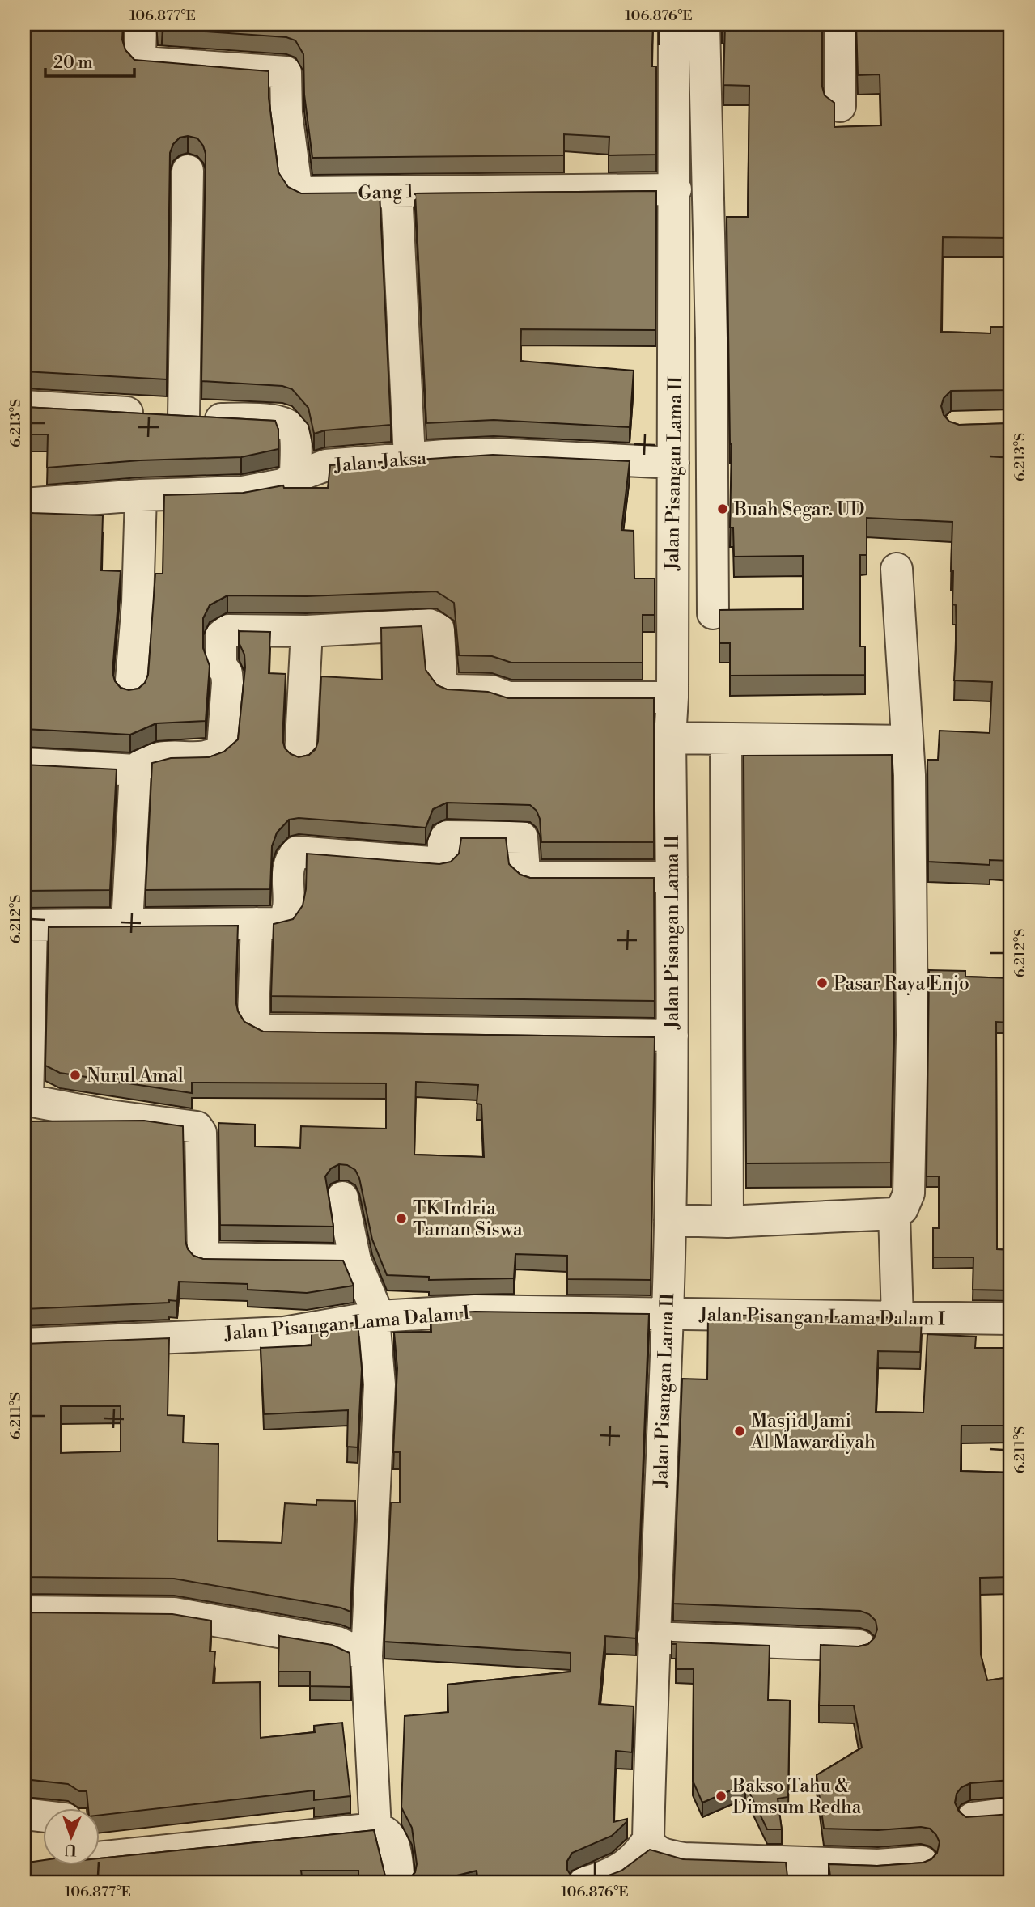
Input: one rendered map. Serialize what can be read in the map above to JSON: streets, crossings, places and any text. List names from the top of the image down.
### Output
{
  "streets": {
    "street": [
      "Gang 1",
      "Jalan Jaksa",
      "Jalan Pisangan Lama II",
      "Jalan Pisangan Lama Dalam I"
    ]
  },
  "crossings": [
    ["Gang 1", "Jalan Pisangan Lama II"],
    ["Jalan Jaksa", "Jalan Pisangan Lama II"],
    ["Jalan Pisangan Lama II", "Jalan Pisangan Lama Dalam I"]
  ],
  "places": [
    "Buah Segar. UD",
    "Pasar Raya Enjo",
    "Nurul Amal",
    "TK Indria Taman Siswa",
    "Masjid Jami Al Mawardiyah",
    "Bakso Tahu & Dimsum Redha"
  ],
  "scale_bar": "20 m",
  "north": "bottom",
  "coordinates": [
    "106.877°E",
    "106.876°E",
    "6.213°S",
    "6.212°S",
    "6.211°S"
  ]
}
